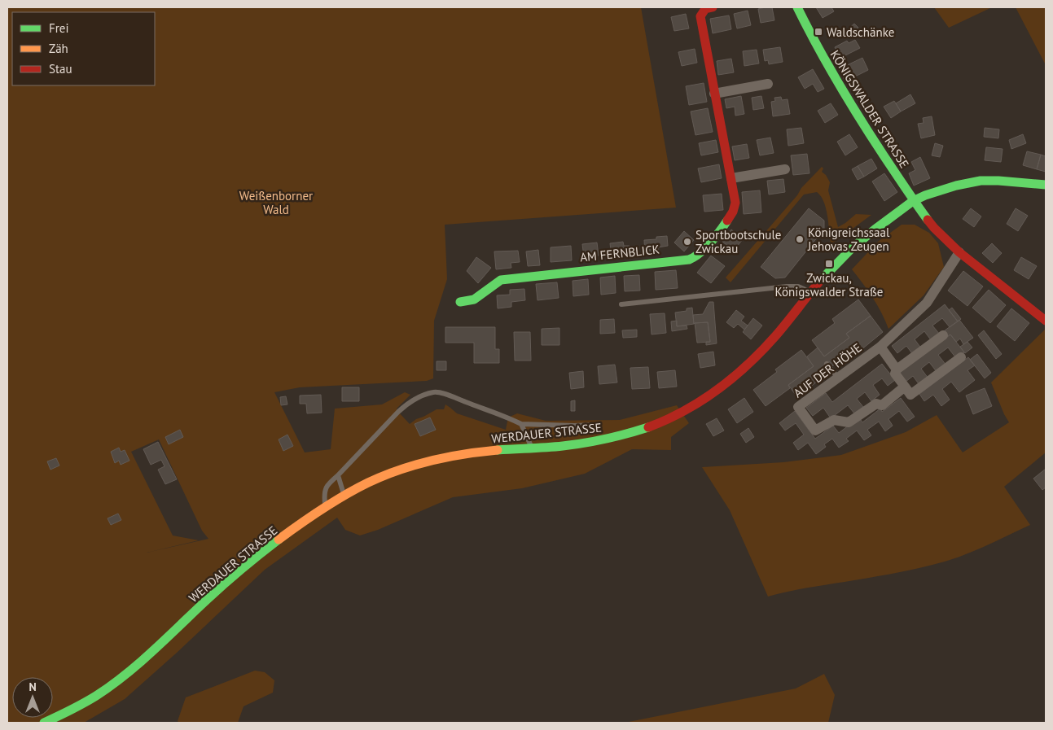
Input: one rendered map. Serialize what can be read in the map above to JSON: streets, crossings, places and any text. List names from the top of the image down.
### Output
{
  "streets": {
    "main road": ["KÖNIGSWALDER STRASSE", "AM FERNBLICK", "WERDAUER STRASSE"],
    "street": ["AUF DER HÖHE"]
  },
  "crossings": [
    ["KÖNIGSWALDER STRASSE", "AUF DER HÖHE"],
    ["KÖNIGSWALDER STRASSE", "WERDAUER STRASSE"]
  ],
  "parks": ["Weißenborner Wald"],
  "places": {
    "transit": ["Waldschänke", "Zwickau, Königswalder Straße"],
    "other": ["Königreichssaal Jehovas Zeugen", "Sportbootschule Zwickau"]
  },
  "legend": ["Frei", "Zäh", "Stau"],
  "north": "top"
}
